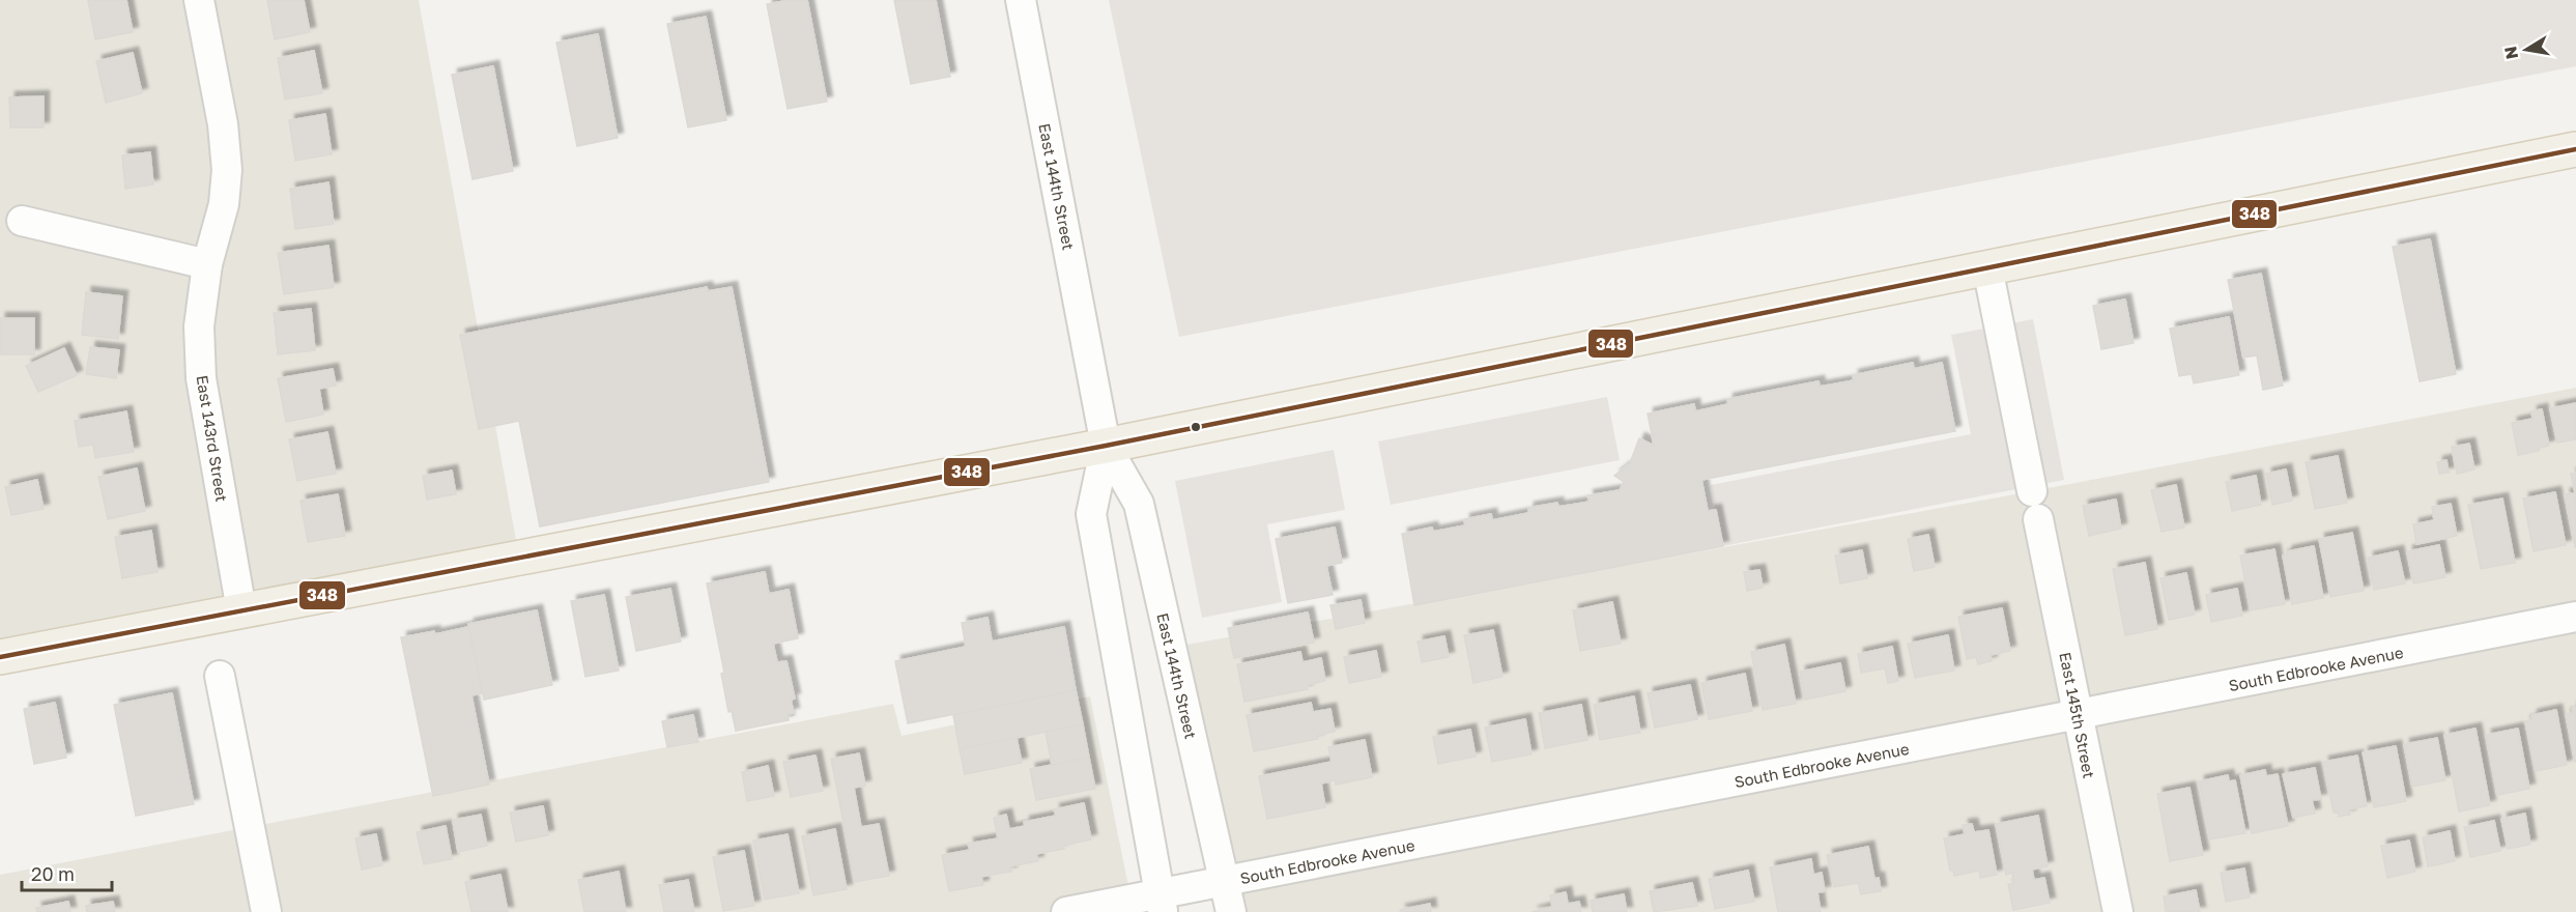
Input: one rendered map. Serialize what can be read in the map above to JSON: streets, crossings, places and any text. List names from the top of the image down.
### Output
{
  "streets": {
    "street": [
      "East 144th Street",
      "East 143rd Street",
      "South Edbrooke Avenue",
      "East 145th Street"
    ]
  },
  "crossings": [
    ["East 144th Street", "South Edbrooke Avenue"],
    ["South Edbrooke Avenue", "East 145th Street"]
  ],
  "lines": ["transit line 348"],
  "scale_bar": "20 m",
  "north": "left"
}
